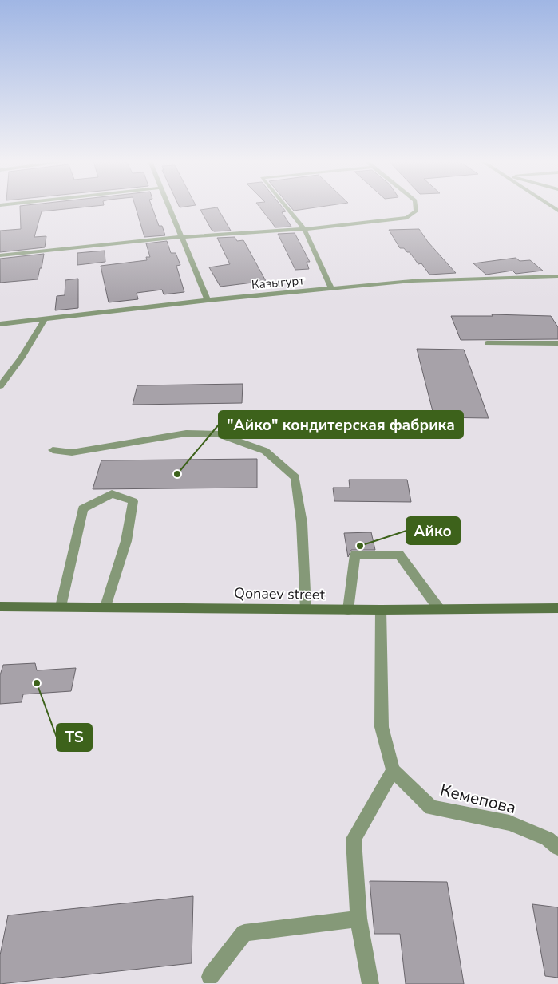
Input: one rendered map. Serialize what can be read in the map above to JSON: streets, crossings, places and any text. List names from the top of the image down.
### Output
{
  "streets": {
    "main road": ["Qonaev street"],
    "street": ["Казыгурт", "Кемепова"]
  },
  "places": ["\"Айко\" кондитерская фабрика", "Айко", "TS"]
}
